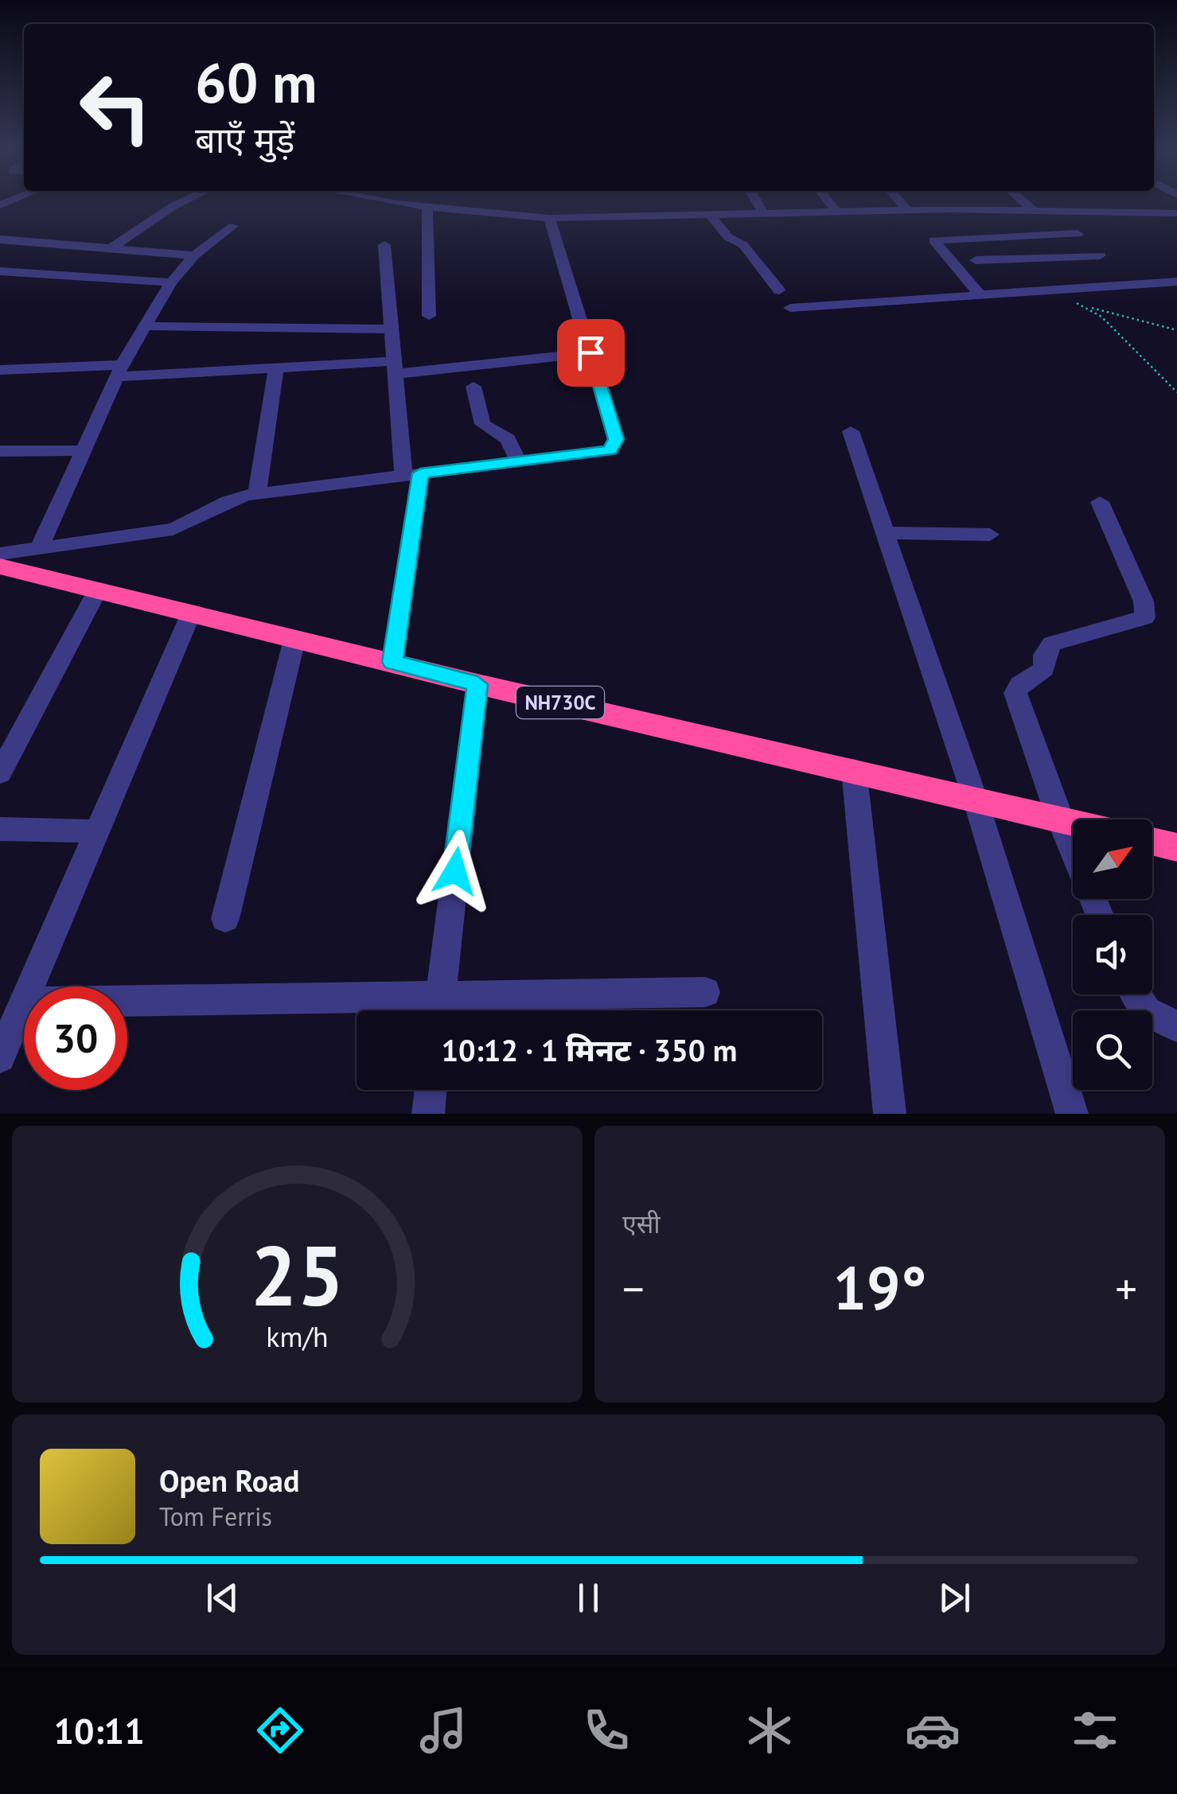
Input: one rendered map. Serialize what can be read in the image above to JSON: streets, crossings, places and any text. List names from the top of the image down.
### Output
{
  "streets": {
    "highway": ["NH730C"]
  },
  "north": "top right",
  "page": {
    "turn": ["60 m", "बाएँ मुड़ें"],
    "limit": "30",
    "trip": "10:12 · 1 मिनट · 350 m",
    "tile": "एसी",
    "heat": ["−", "19°", "+"],
    "song": ["Open Road", "Tom Ferris"],
    "tabs": "10:11",
    "gauge": ["25", "km/h"]
  }
}
